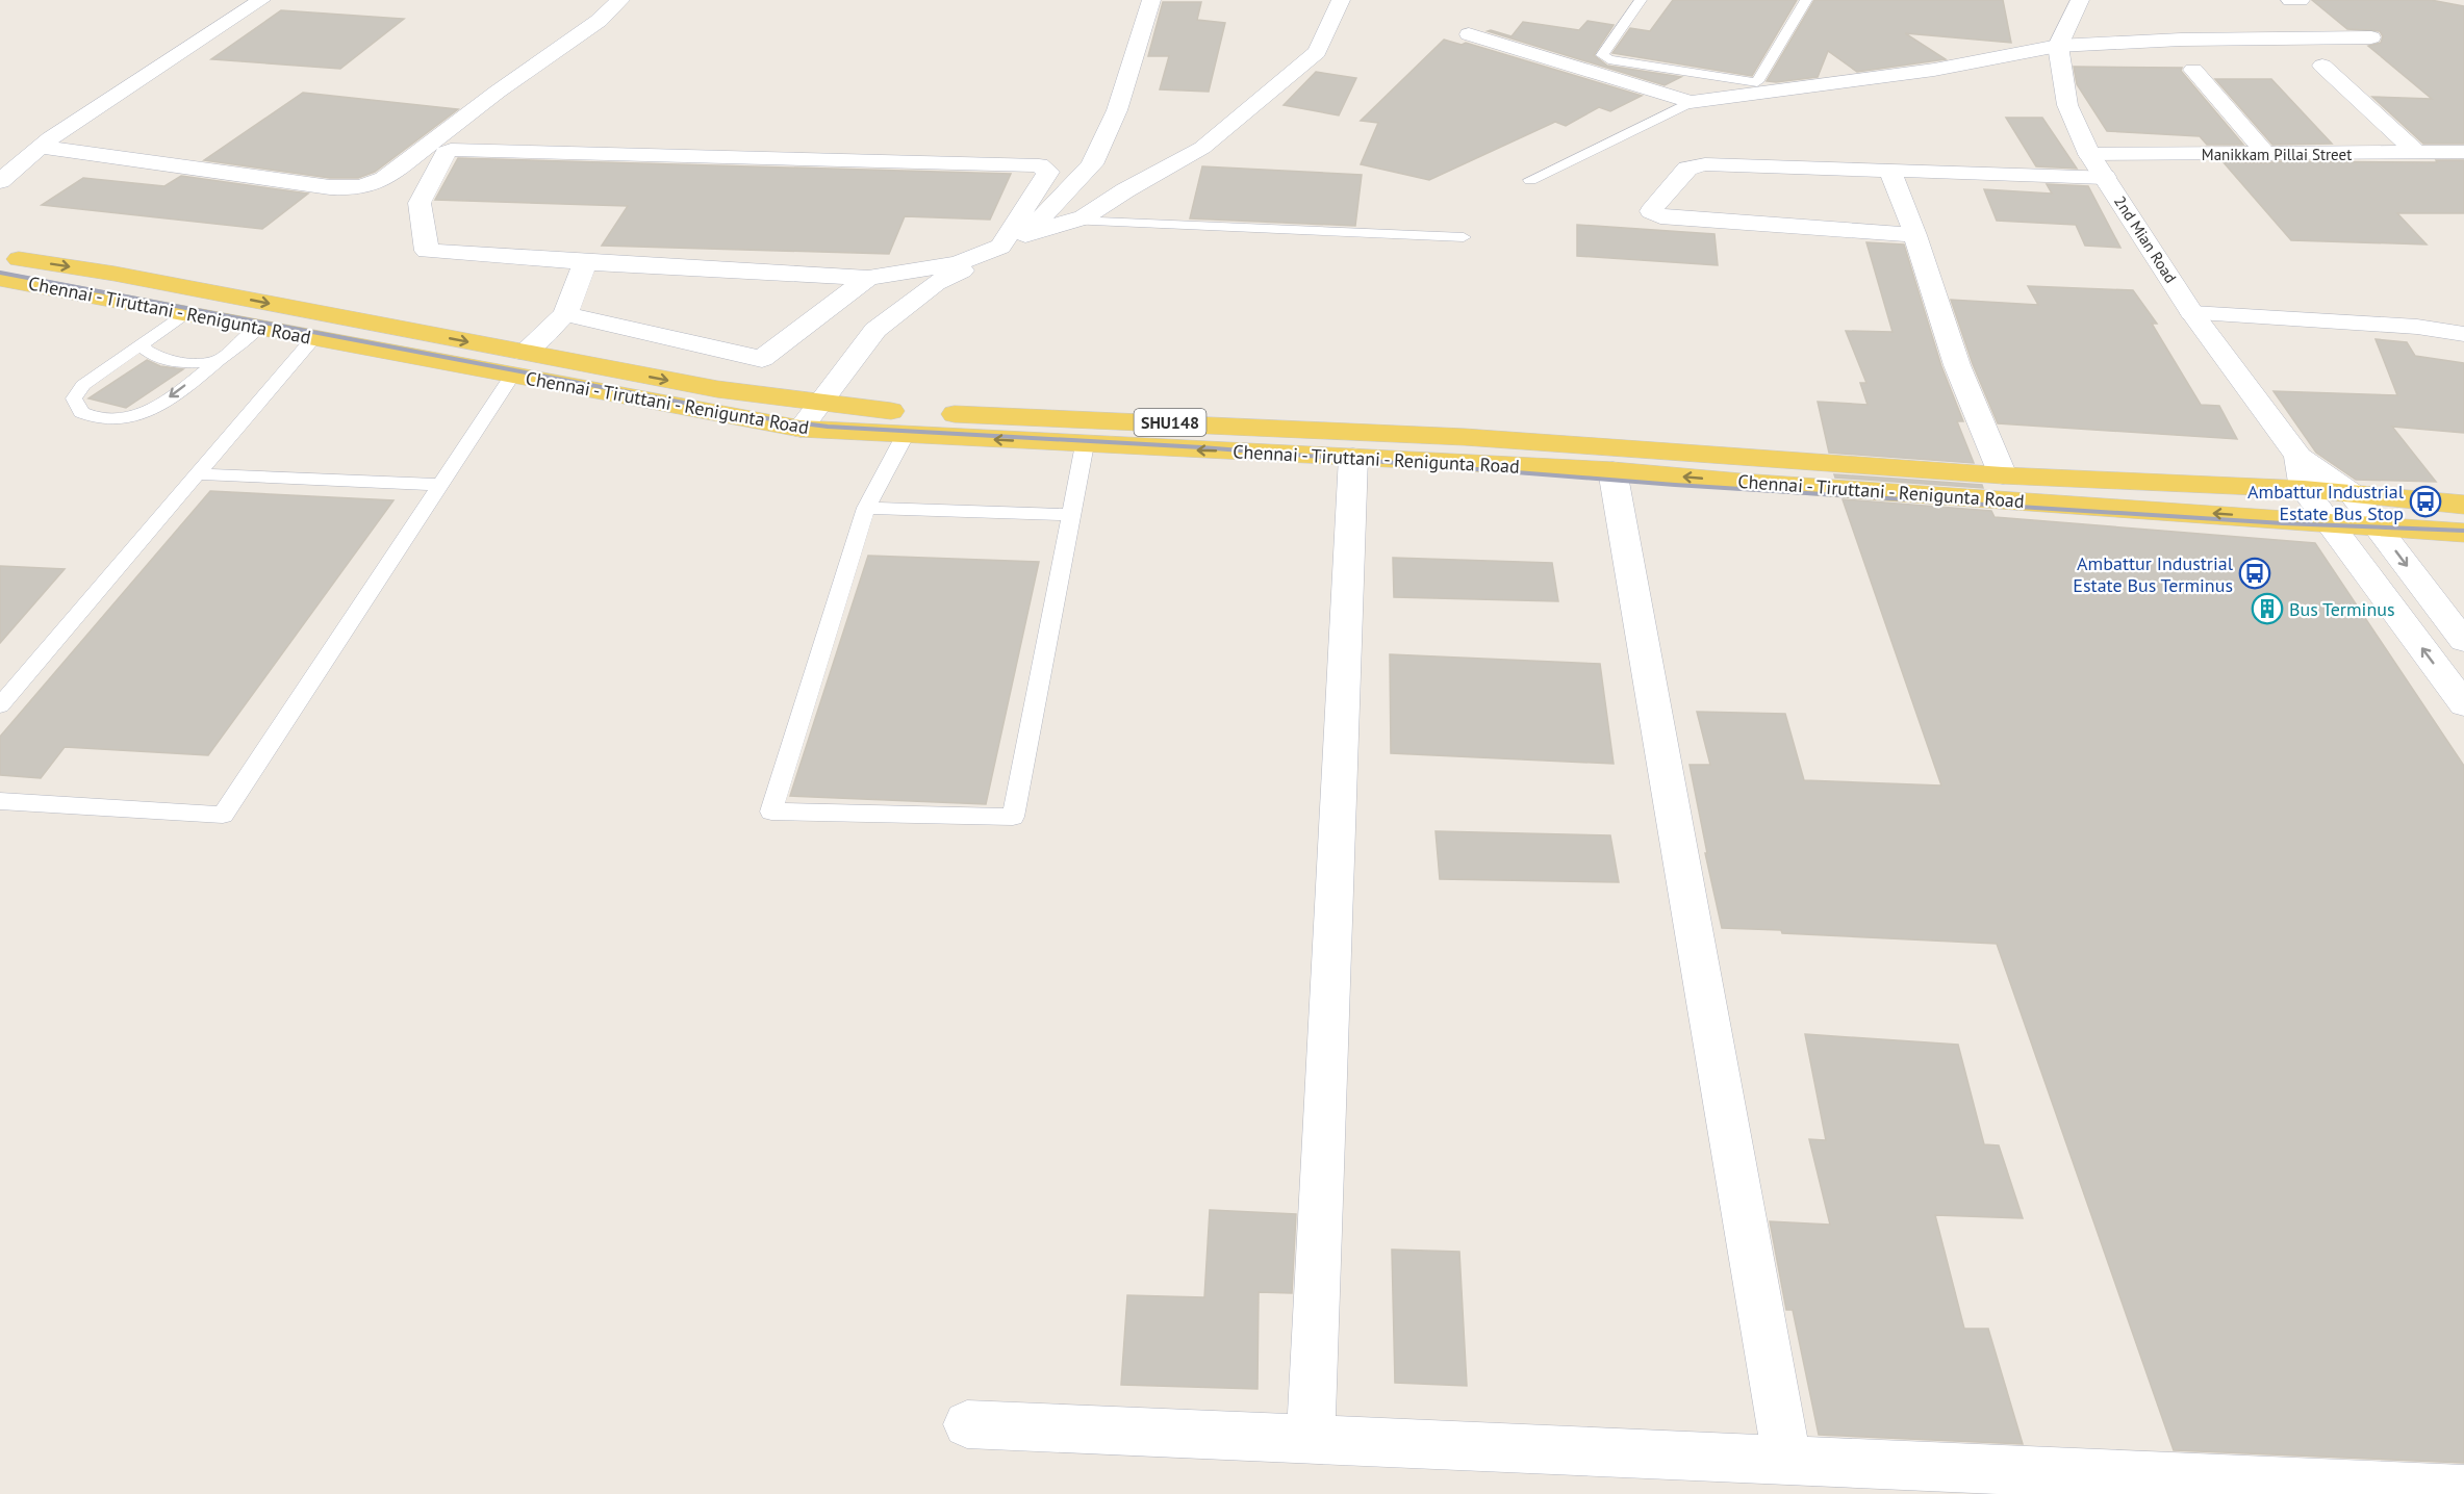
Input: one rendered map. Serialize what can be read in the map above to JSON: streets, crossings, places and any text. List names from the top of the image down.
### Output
{
  "streets": {
    "main road": ["Chennai - Tiruttani - Renigunta Road", "SHU148"],
    "street": ["Manikkam Pillai Street", "2nd Mian Road"]
  },
  "crossings": [
    ["Manikkam Pillai Street", "2nd Mian Road"]
  ],
  "places": {
    "bus stop": ["Ambattur Industrial Estate Bus Stop", "Ambattur Industrial Estate Bus Terminus"],
    "building": ["Bus Terminus"]
  }
}
